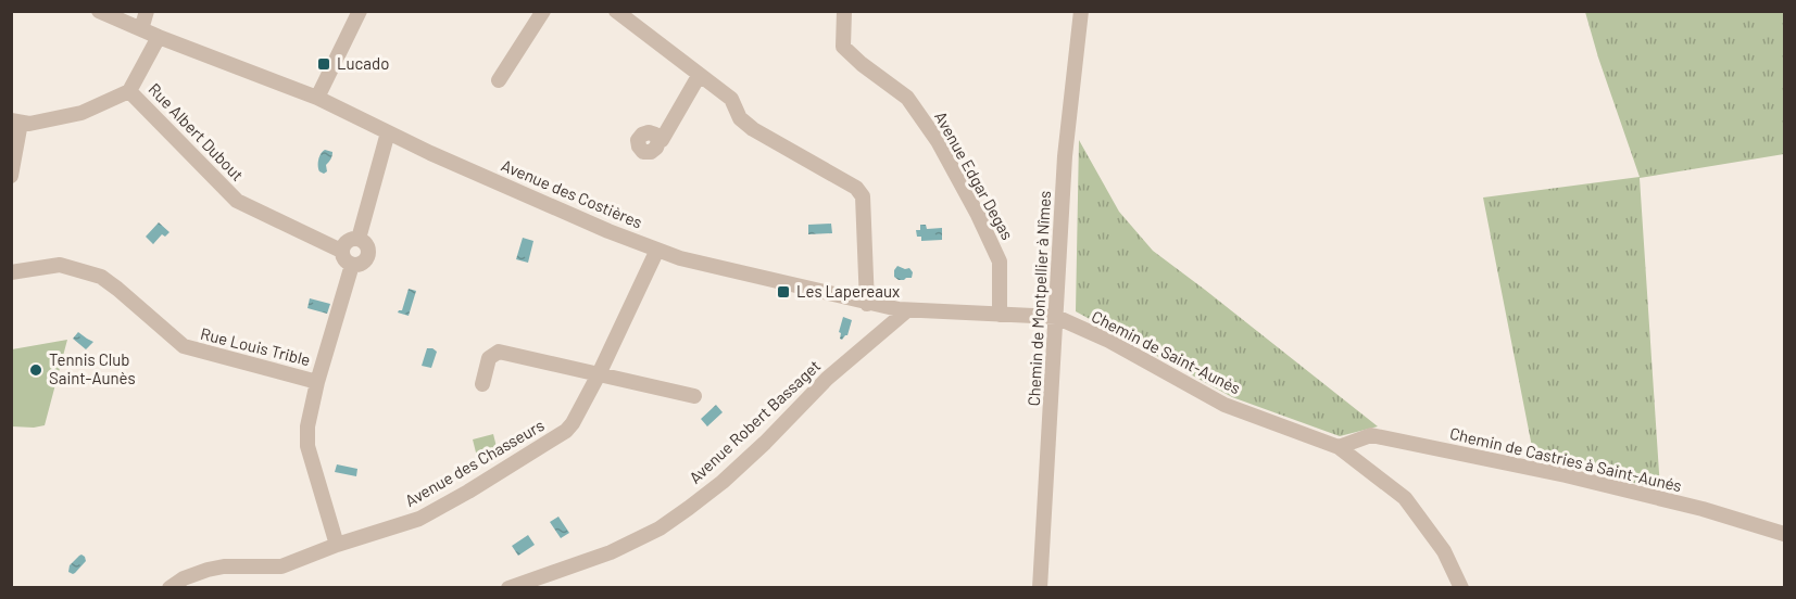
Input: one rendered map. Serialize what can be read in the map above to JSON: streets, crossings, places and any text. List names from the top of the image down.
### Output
{
  "streets": {
    "street": [
      "Rue Albert Dubout",
      "Avenue Edgar Degas",
      "Avenue des Costières",
      "Chemin de Montpellier à Nîmes",
      "Rue Louis Trible",
      "Chemin de Saint-Aunès",
      "Avenue Robert Bassaget",
      "Chemin de Castries à Saint-Aunés",
      "Avenue des Chasseurs"
    ]
  },
  "crossings": [
    ["Rue Albert Dubout", "Avenue des Costières"],
    ["Rue Albert Dubout", "Rue Louis Trible"],
    ["Avenue Edgar Degas", "Avenue des Costières"],
    ["Avenue des Costières", "Chemin de Montpellier à Nîmes"],
    ["Avenue des Costières", "Rue Louis Trible"],
    ["Avenue des Costières", "Chemin de Saint-Aunès"],
    ["Avenue des Costières", "Avenue Robert Bassaget"],
    ["Avenue des Costières", "Avenue des Chasseurs"],
    ["Chemin de Montpellier à Nîmes", "Chemin de Saint-Aunès"],
    ["Chemin de Saint-Aunès", "Chemin de Castries à Saint-Aunés"]
  ],
  "places": {
    "transit": ["Lucado", "Les Lapereaux"],
    "other": ["Tennis Club Saint-Aunès"]
  }
}
